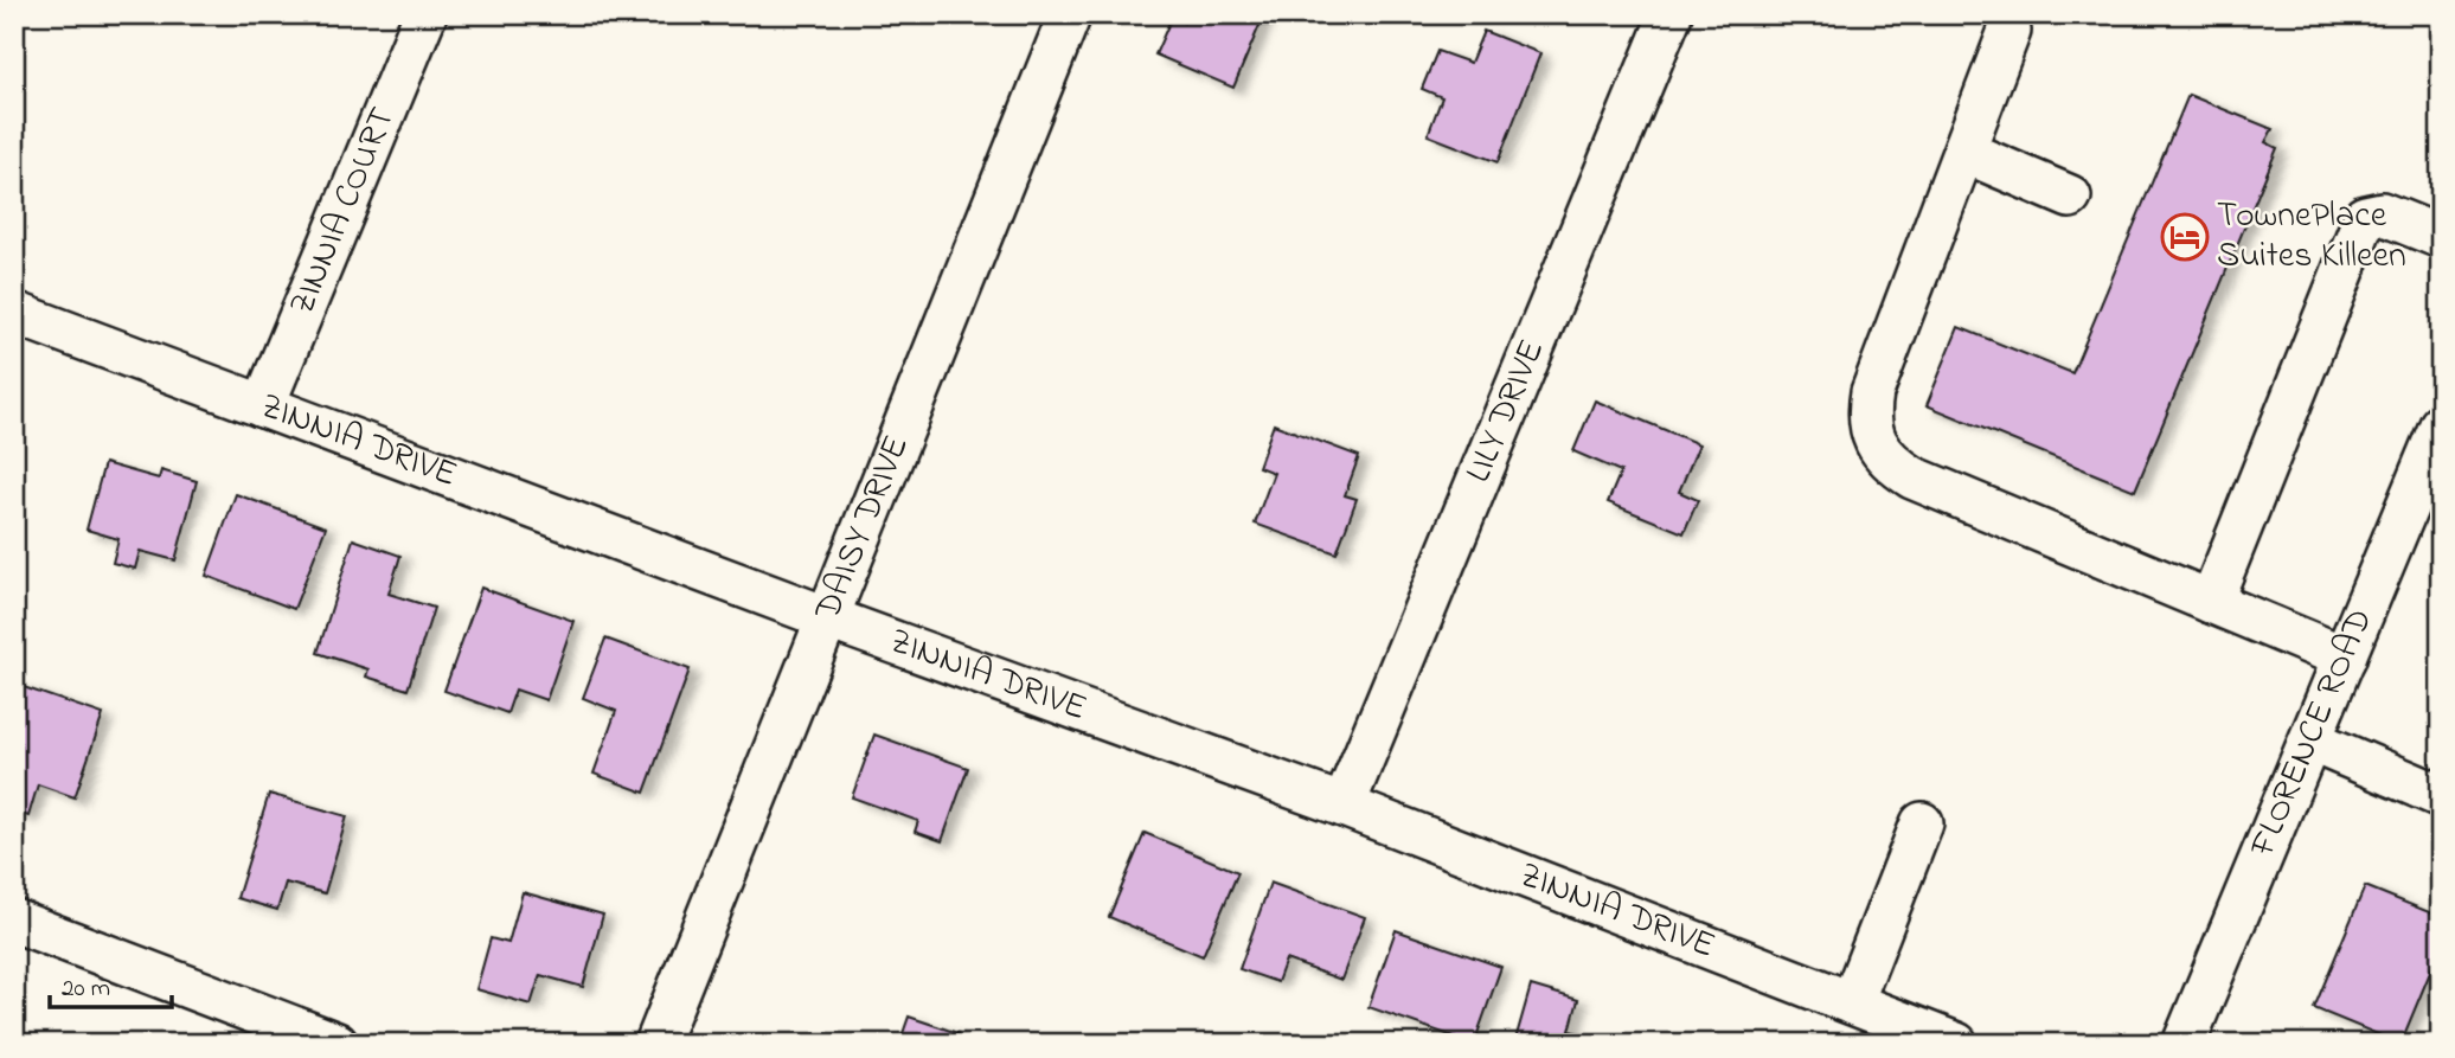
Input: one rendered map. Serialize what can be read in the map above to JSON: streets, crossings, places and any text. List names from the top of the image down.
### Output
{
  "streets": {
    "street": [
      "ZINNIA COURT",
      "LILY DRIVE",
      "ZINNIA DRIVE",
      "DAISY DRIVE",
      "FLORENCE ROAD"
    ]
  },
  "crossings": [
    ["ZINNIA COURT", "ZINNIA DRIVE"],
    ["LILY DRIVE", "ZINNIA DRIVE"],
    ["ZINNIA DRIVE", "DAISY DRIVE"]
  ],
  "places": {
    "hotel": ["TownePlace Suites Killeen"]
  },
  "scale_bar": "20 m"
}
